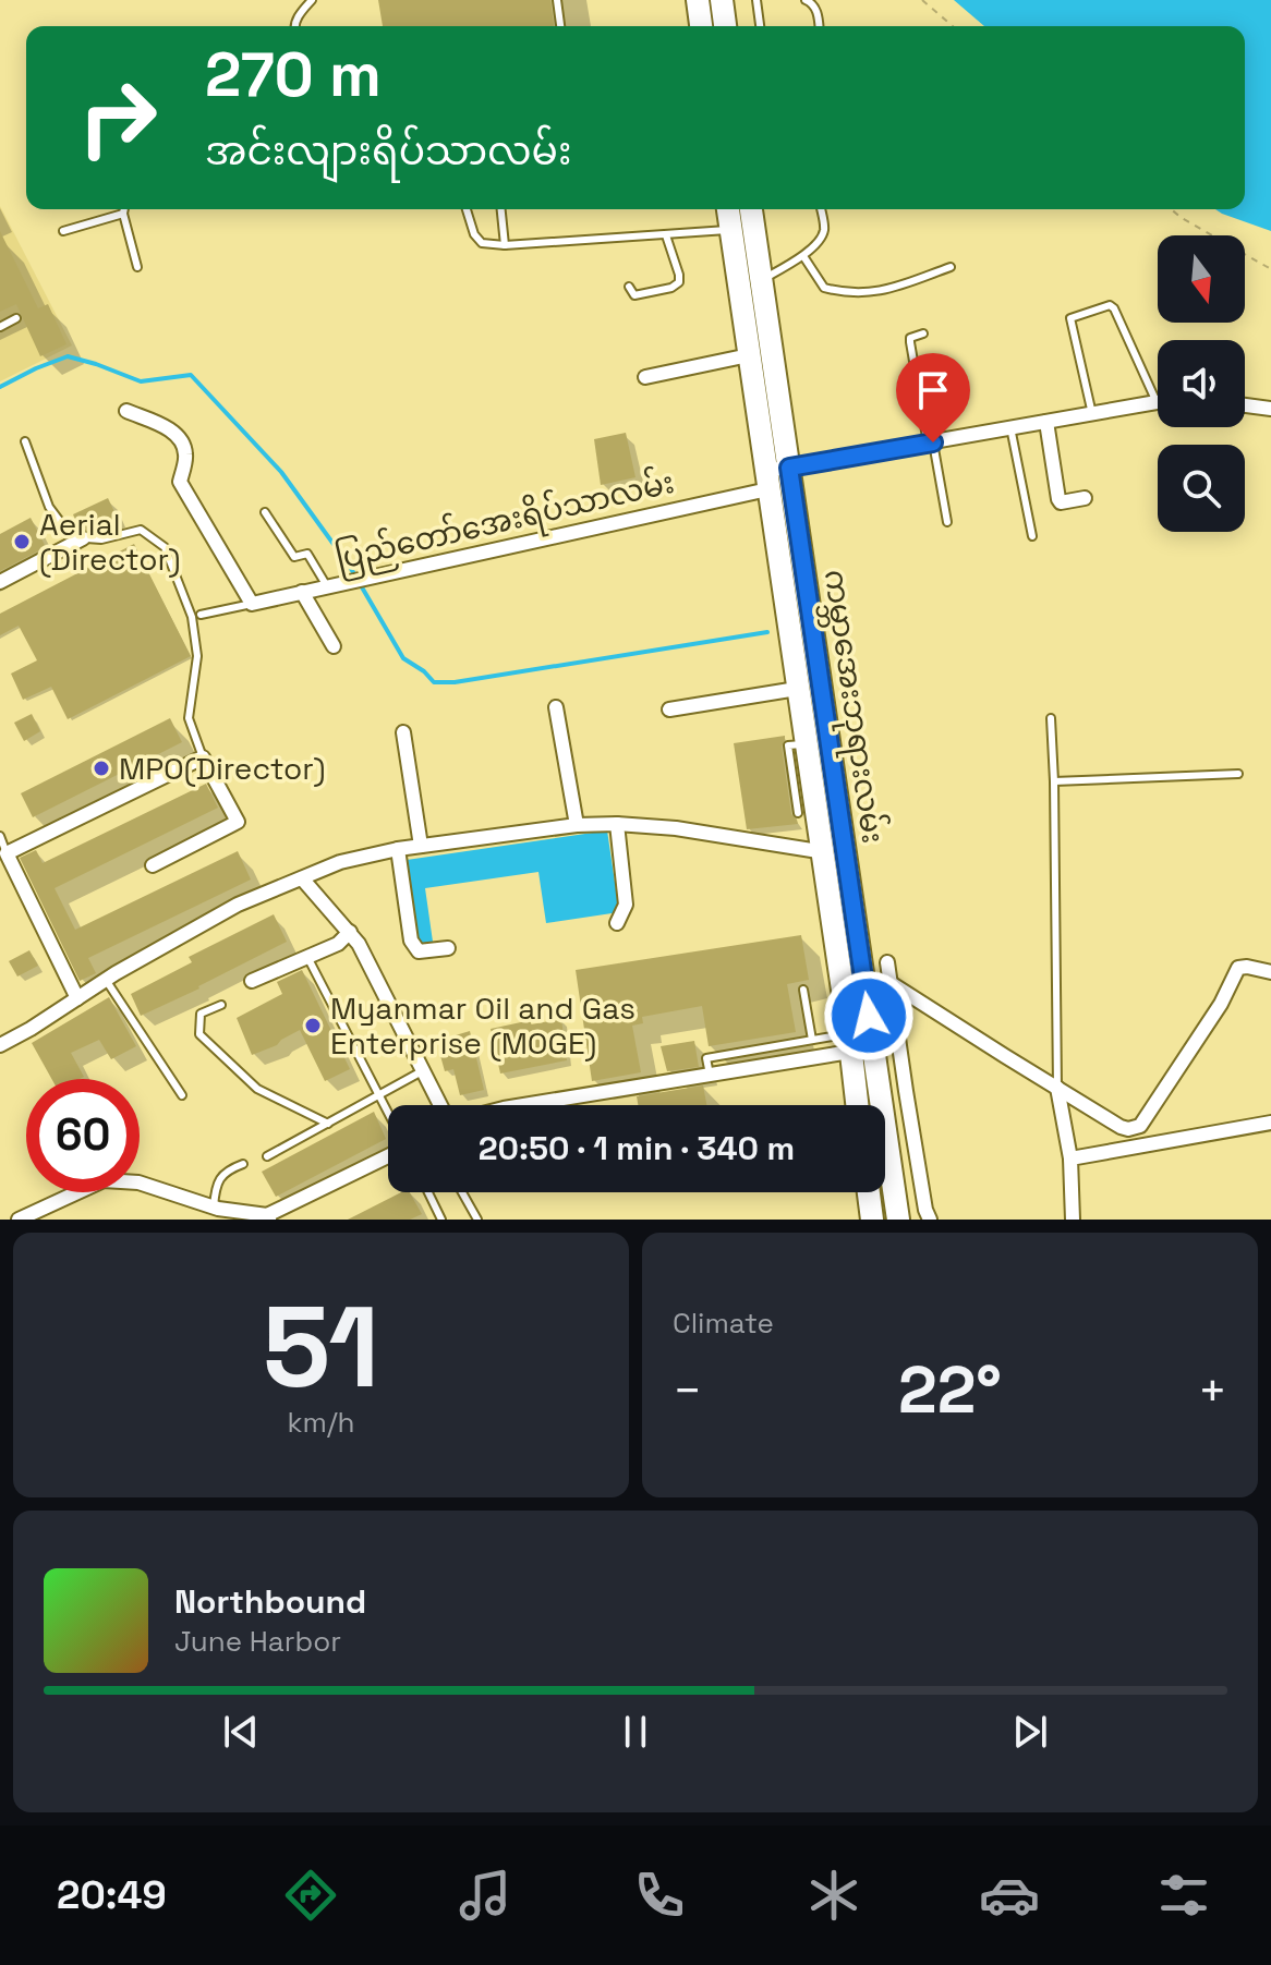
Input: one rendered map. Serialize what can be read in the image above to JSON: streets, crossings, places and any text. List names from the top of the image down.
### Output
{
  "streets": {
    "main road": ["ကမ္ဘာအေးဘုရားလမ်း"],
    "street": ["ပြည်တော်အေးရိပ်သာလမ်း"]
  },
  "crossings": [
    ["ပြည်တော်အေးရိပ်သာလမ်း", "ကမ္ဘာအေးဘုရားလမ်း"]
  ],
  "places": ["Aerial (Director)", "MPO(Director)", "Myanmar Oil and Gas Enterprise (MOGE)"],
  "north": "bottom",
  "page": {
    "turn": ["270 m", "အင်းလျားရိပ်သာလမ်း"],
    "limit": "60",
    "trip": "20:50 · 1 min · 340 m",
    "tile": [
      ["51", "km/h"],
      "Climate"
    ],
    "heat": ["−", "22°", "+"],
    "song": ["Northbound", "June Harbor"],
    "tabs": "20:49"
  }
}
